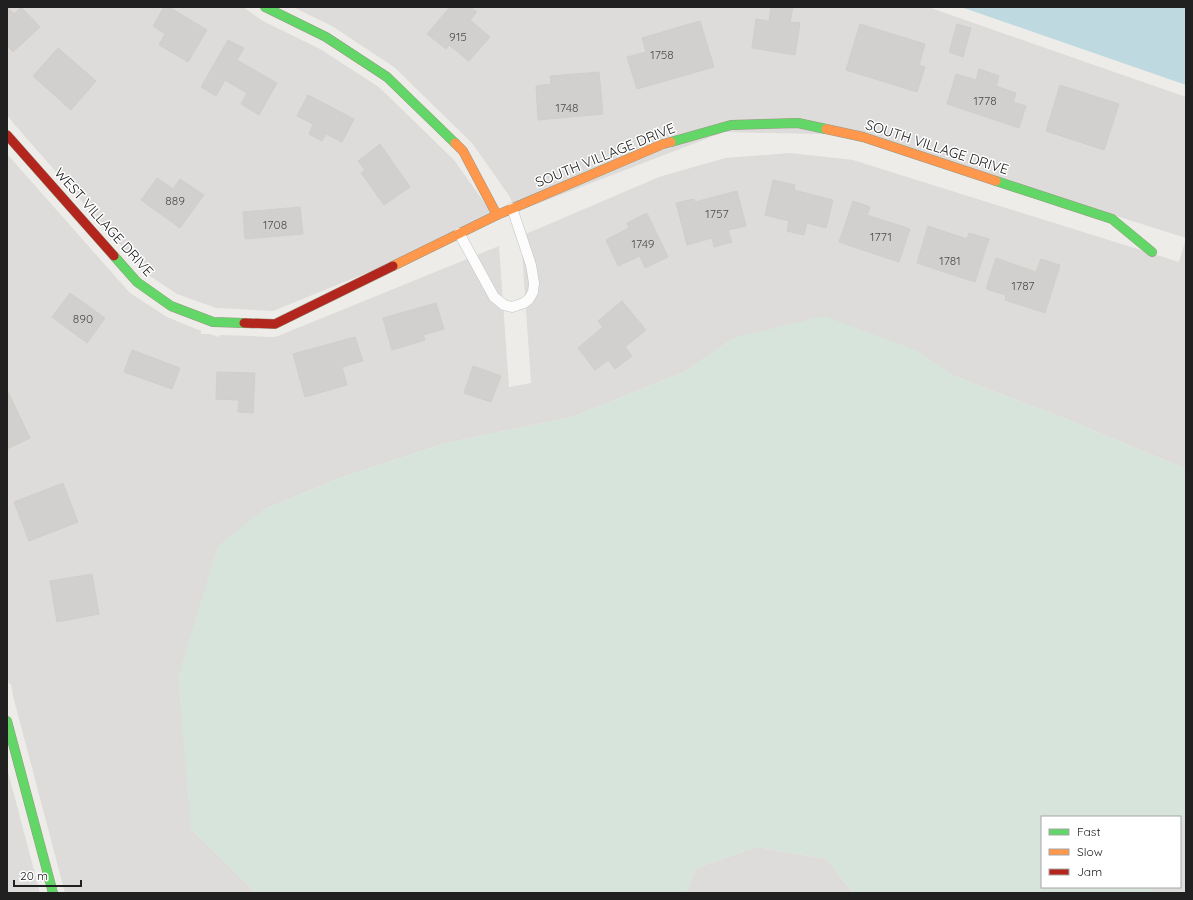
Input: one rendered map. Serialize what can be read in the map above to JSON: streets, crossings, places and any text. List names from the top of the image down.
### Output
{
  "streets": {
    "street": ["SOUTH VILLAGE DRIVE", "WEST VILLAGE DRIVE"]
  },
  "crossings": [
    ["SOUTH VILLAGE DRIVE", "WEST VILLAGE DRIVE"]
  ],
  "house_numbers": [
    "915",
    "1758",
    "1778",
    "1748",
    "889",
    "1757",
    "1708",
    "1771",
    "1749",
    "1781",
    "1787",
    "890"
  ],
  "legend": ["Fast", "Slow", "Jam"],
  "scale_bar": "20 m"
}
